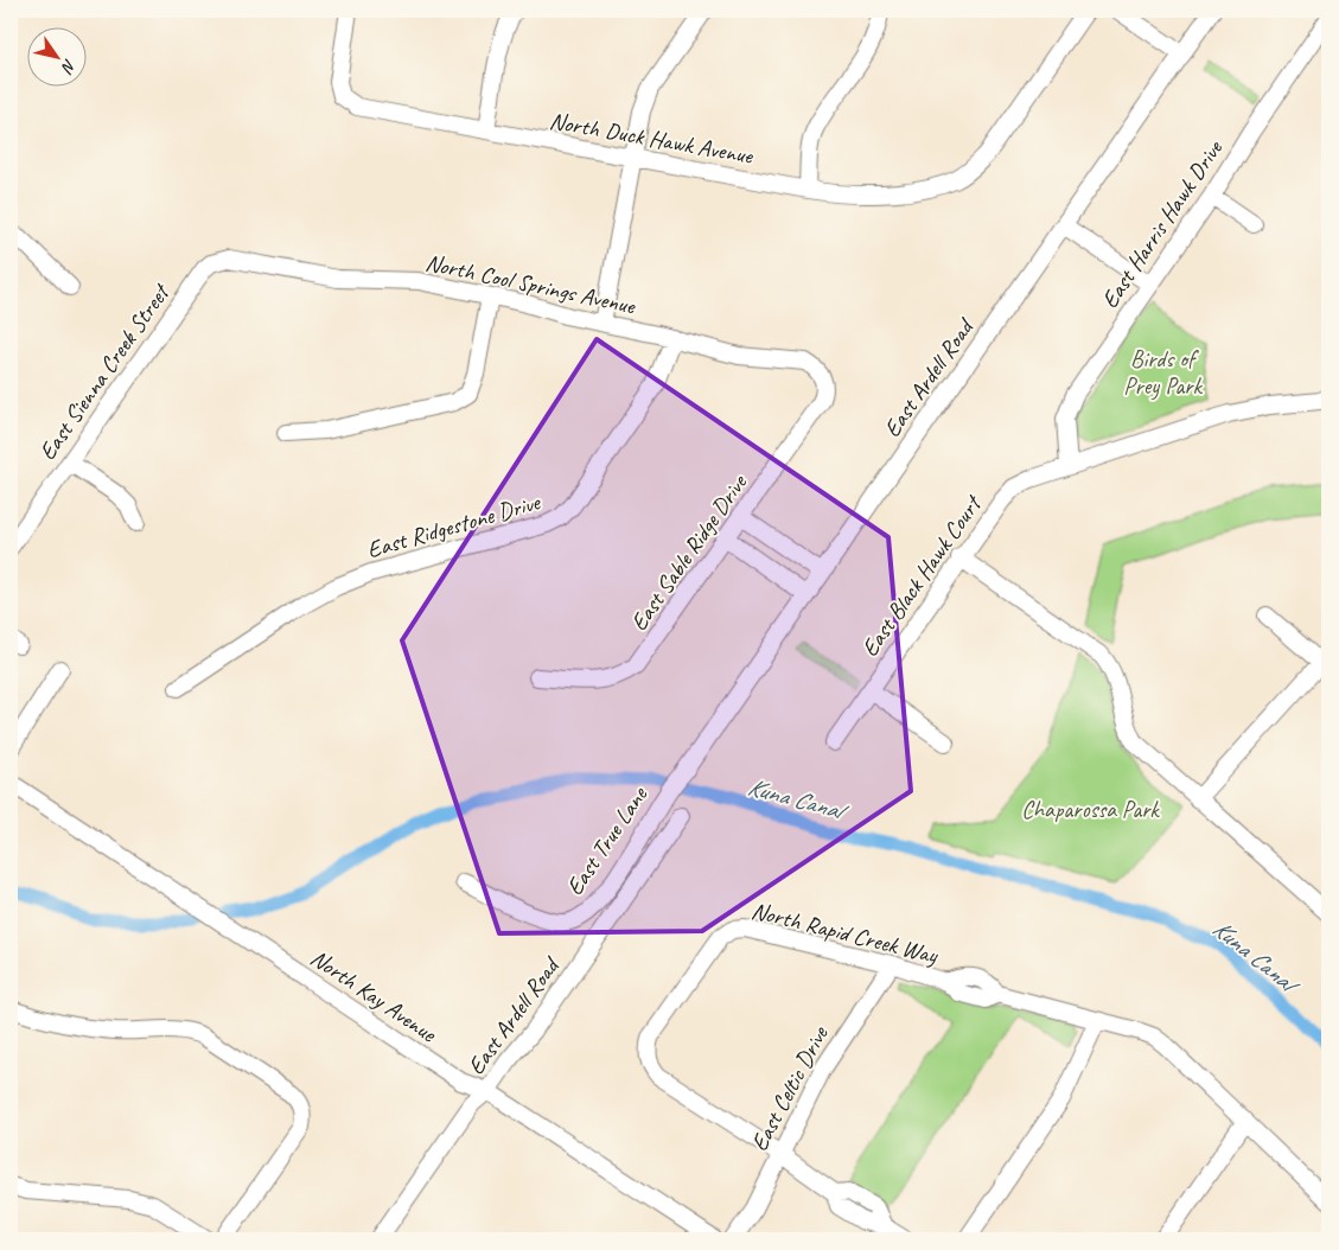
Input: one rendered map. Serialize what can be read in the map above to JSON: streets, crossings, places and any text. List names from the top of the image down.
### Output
{
  "streets": {
    "street": [
      "North Duck Hawk Avenue",
      "East Harris Hawk Drive",
      "North Cool Springs Avenue",
      "East Sienna Creek Street",
      "East Ardell Road",
      "East Ridgestone Drive",
      "East Sable Ridge Drive",
      "East Black Hawk Court",
      "East True Lane",
      "North Rapid Creek Way",
      "North Kay Avenue",
      "East Celtic Drive"
    ]
  },
  "crossings": [
    ["East Harris Hawk Drive", "East Black Hawk Court"],
    ["North Cool Springs Avenue", "East Sienna Creek Street"],
    ["North Cool Springs Avenue", "East Ridgestone Drive"],
    ["North Cool Springs Avenue", "East Sable Ridge Drive"],
    ["East Ardell Road", "East True Lane"],
    ["East Ardell Road", "North Kay Avenue"],
    ["North Rapid Creek Way", "East Celtic Drive"]
  ],
  "water": ["Kuna Canal"],
  "parks": ["Birds of Prey Park", "Chaparossa Park"],
  "north": "bottom right"
}
